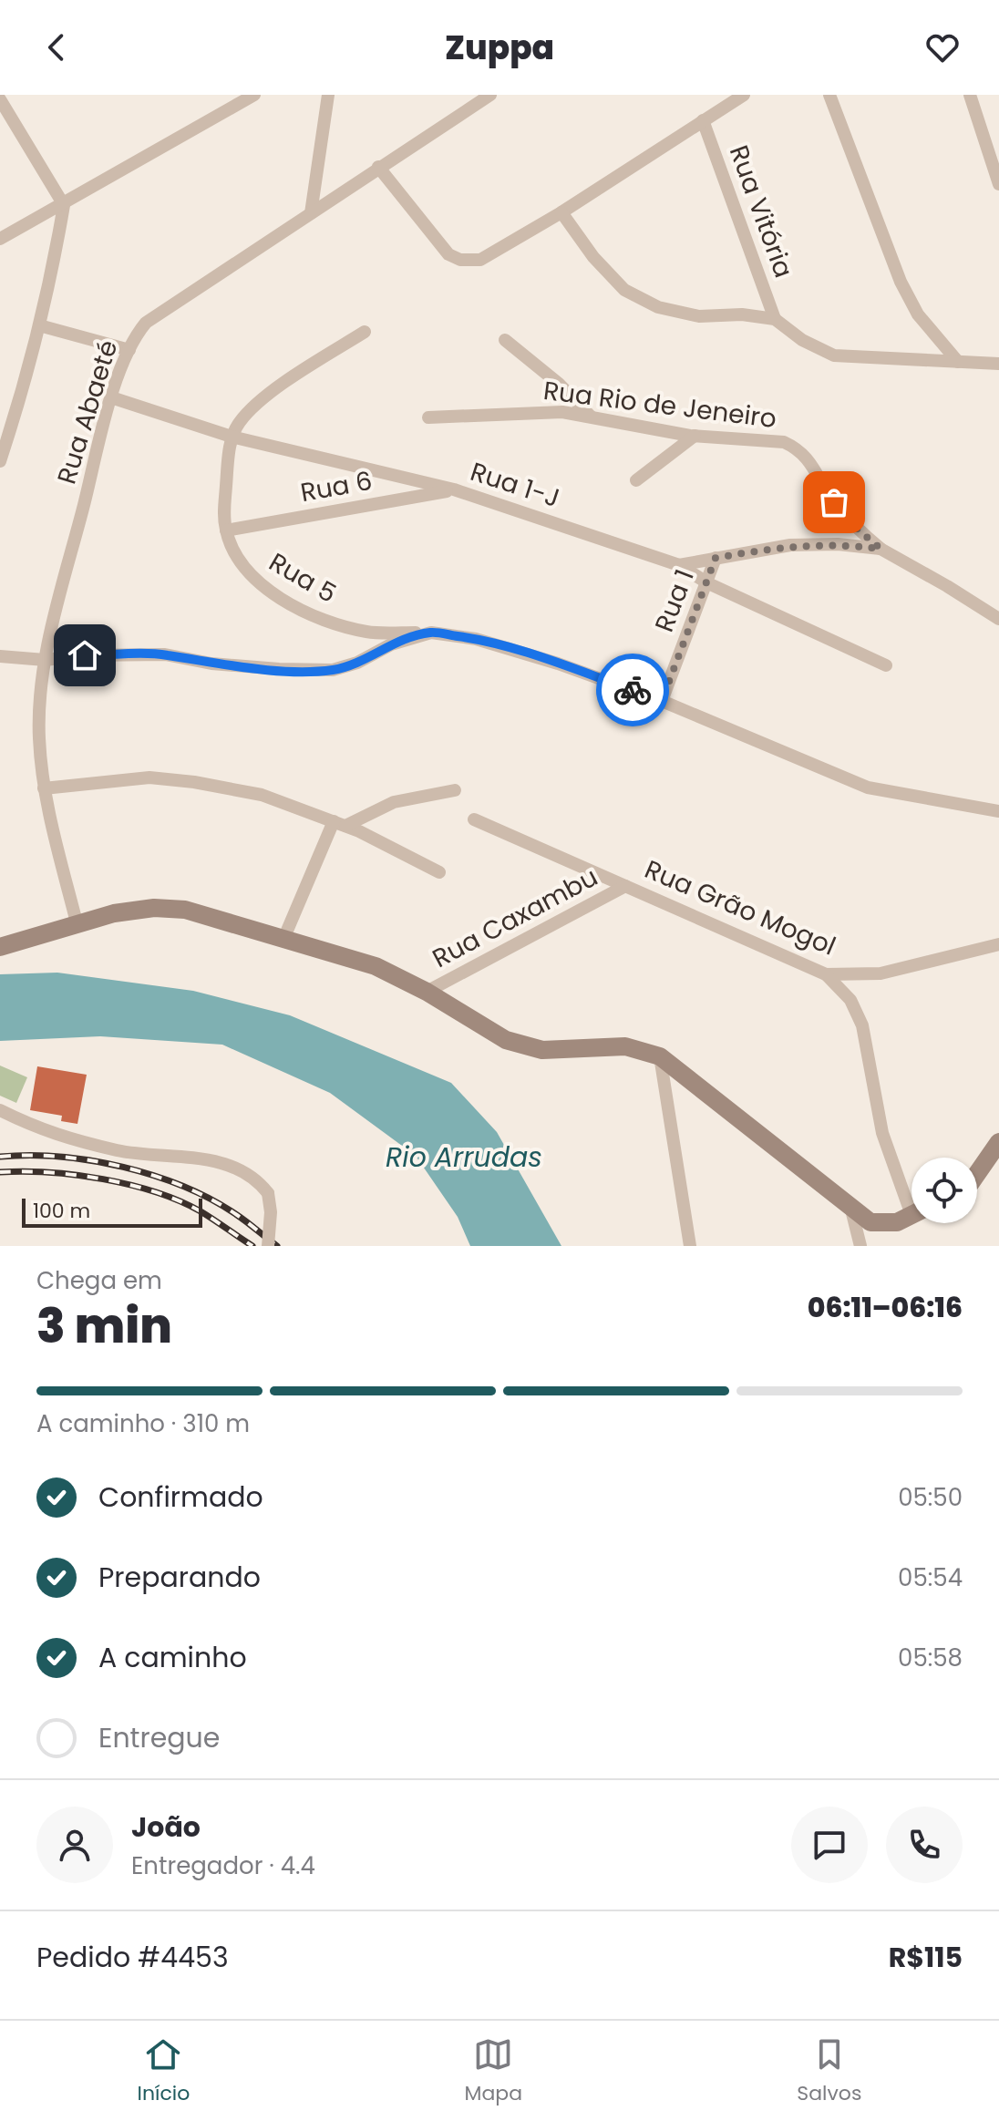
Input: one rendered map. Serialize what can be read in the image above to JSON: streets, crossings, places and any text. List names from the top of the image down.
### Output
{
  "streets": {
    "street": [
      "Rua Vitória",
      "Rua Rio de Jeneiro",
      "Rua Abaeté",
      "Rua 1-J",
      "Rua 6",
      "Rua 5",
      "Rua 1",
      "Rua Grão Mogol",
      "Rua Caxambu"
    ]
  },
  "crossings": [
    ["Rua Abaeté", "Rua 1-J"],
    ["Rua 1-J", "Rua 6"],
    ["Rua 1-J", "Rua 5"],
    ["Rua 1-J", "Rua 1"],
    ["Rua 6", "Rua 5"],
    ["Rua 5", "Rua 1"],
    ["Rua Grão Mogol", "Rua Caxambu"]
  ],
  "water": ["Rio Arrudas"],
  "scale_bar": "100 m",
  "page": {
    "header": "Zuppa",
    "scale": "100 m",
    "heading": ["3 min", "Chega em", "06:11–06:16"],
    "panel": [
      "João",
      "Entregador · 4.4",
      "Pedido #4453",
      "R$115"
    ],
    "bar": "A caminho · 310 m",
    "list": [
      ["Confirmado", "05:50"],
      ["Preparando", "05:54"],
      ["A caminho", "05:58"],
      "Entregue"
    ],
    "tabs": ["Início", "Mapa", "Salvos"]
  }
}
